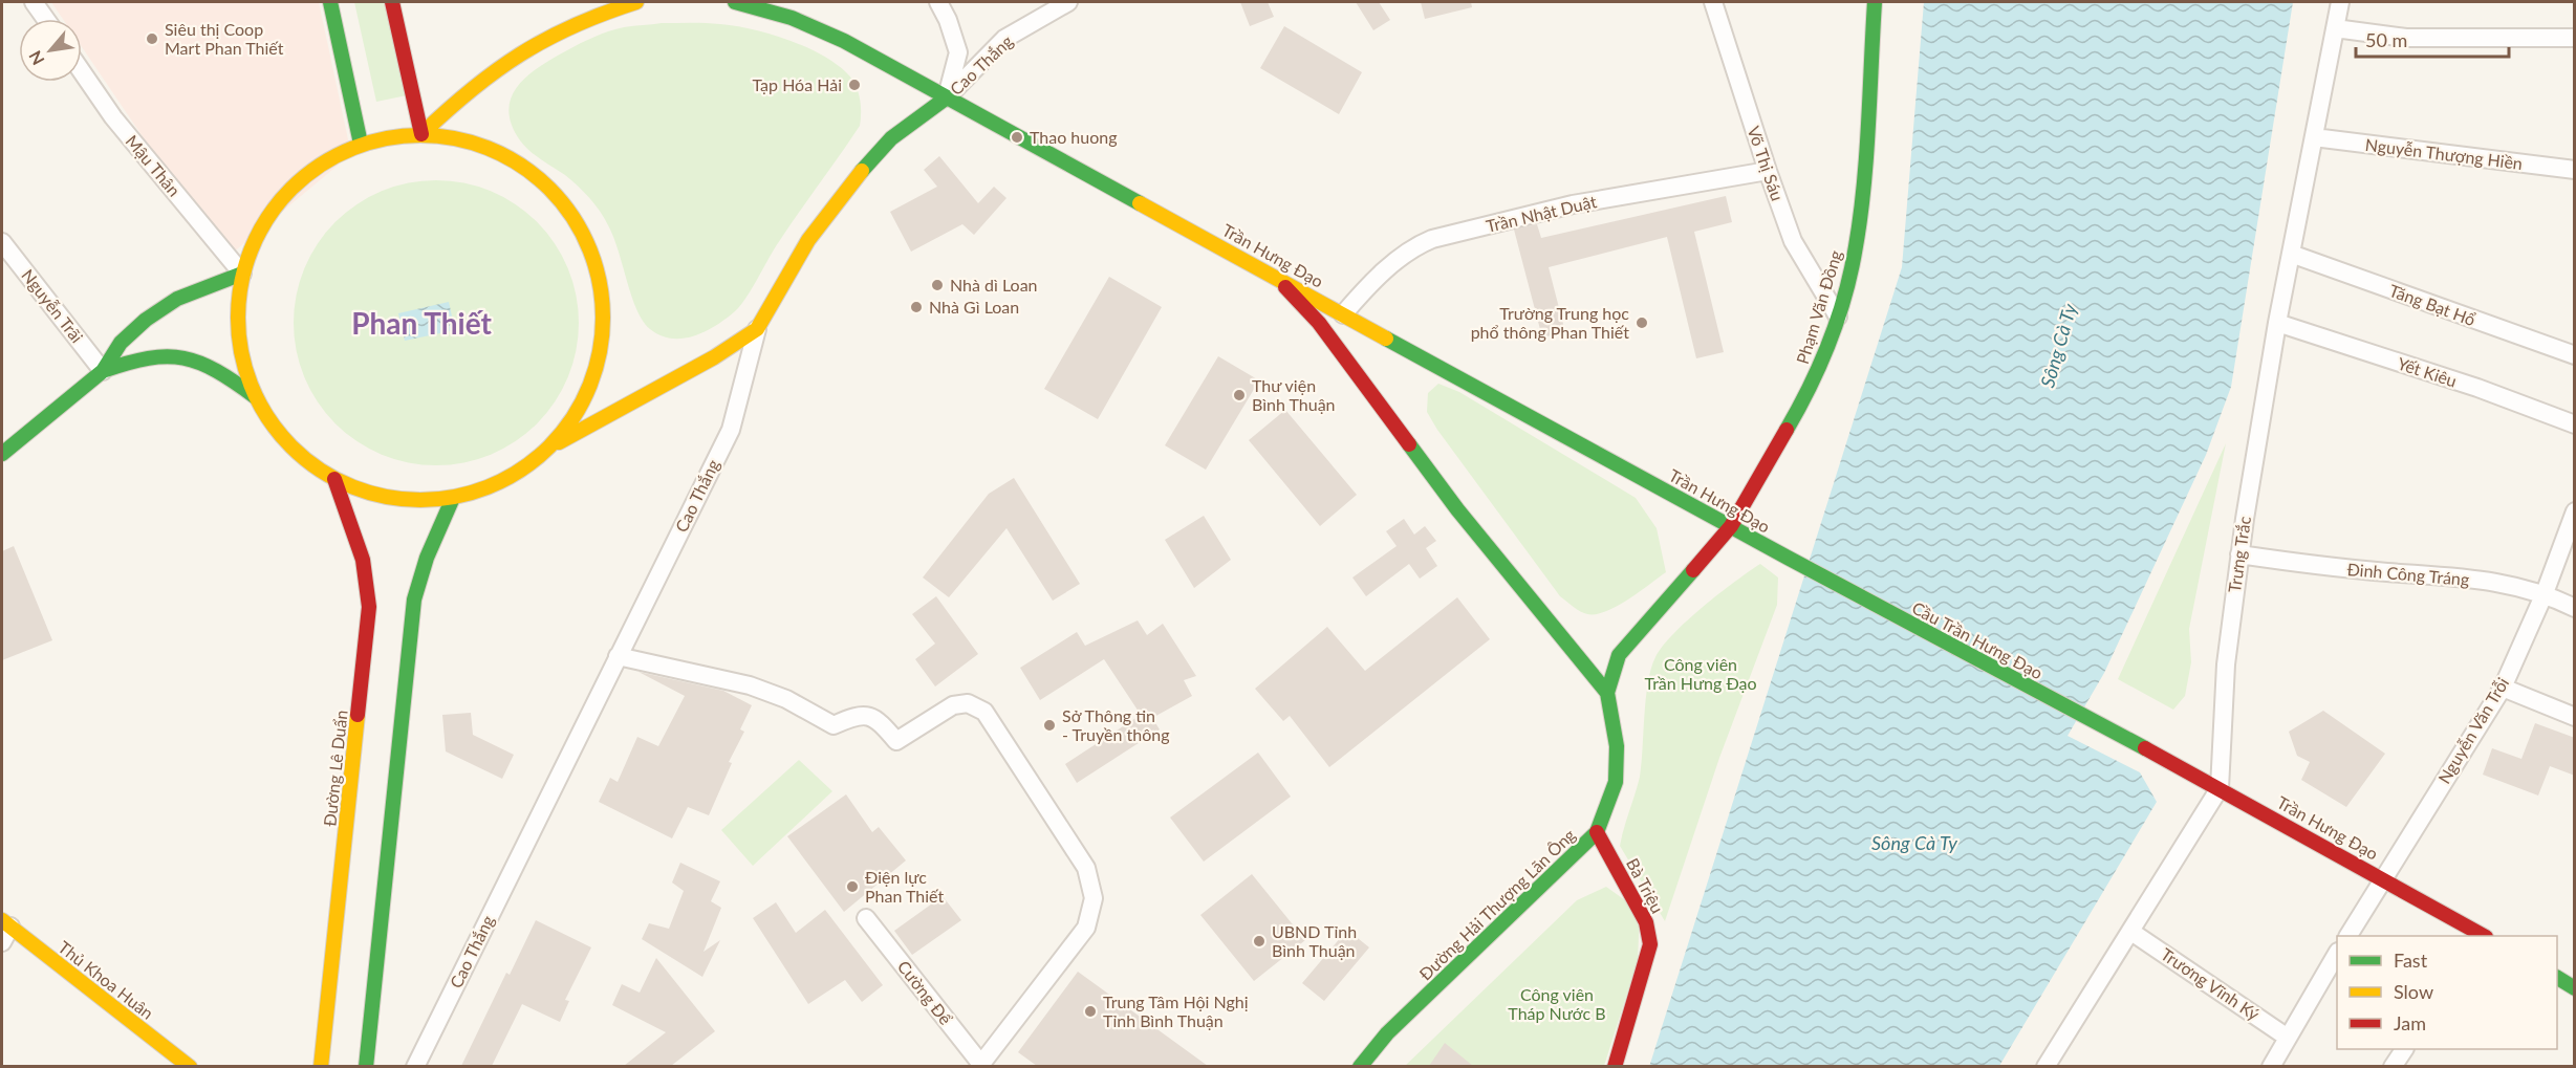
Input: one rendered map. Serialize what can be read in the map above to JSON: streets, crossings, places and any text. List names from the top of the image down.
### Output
{
  "streets": {
    "main road": [
      "Cao Thắng",
      "Trần Hưng Đạo",
      "Phạm Văn Đồng",
      "Cầu Trần Hưng Đạo",
      "Đường Lê Duẩn",
      "Bà Triệu",
      "Đường Hải Thượng Lãn Ông",
      "Thủ Khoa Huân"
    ],
    "street": [
      "Nguyễn Thượng Hiền",
      "Võ Thị Sáu",
      "Mậu Thân",
      "Trần Nhật Duật",
      "Tăng Bạt Hổ",
      "Nguyễn Trãi",
      "Yết Kiêu",
      "Trưng Trắc",
      "Đinh Công Tráng",
      "Nguyễn Văn Trỗi",
      "Trương Vĩnh Ký",
      "Cường Để"
    ]
  },
  "crossings": [
    ["Cao Thắng", "Trần Hưng Đạo"],
    ["Nguyễn Thượng Hiền", "Trưng Trắc"],
    ["Võ Thị Sáu", "Trần Nhật Duật"],
    ["Võ Thị Sáu", "Phạm Văn Đồng"],
    ["Trần Nhật Duật", "Trần Hưng Đạo"],
    ["Trần Hưng Đạo", "Phạm Văn Đồng"],
    ["Trần Hưng Đạo", "Trưng Trắc"],
    ["Trần Hưng Đạo", "Cầu Trần Hưng Đạo"],
    ["Trần Hưng Đạo", "Nguyễn Văn Trỗi"],
    ["Trần Hưng Đạo", "Đường Hải Thượng Lãn Ông"],
    ["Tăng Bạt Hổ", "Trưng Trắc"],
    ["Phạm Văn Đồng", "Đường Hải Thượng Lãn Ông"],
    ["Yết Kiêu", "Trưng Trắc"],
    ["Trưng Trắc", "Đinh Công Tráng"],
    ["Trưng Trắc", "Trương Vĩnh Ký"],
    ["Đinh Công Tráng", "Nguyễn Văn Trỗi"],
    ["Bà Triệu", "Đường Hải Thượng Lãn Ông"]
  ],
  "districts": ["Phan Thiết"],
  "water": ["Sông Cà Ty"],
  "parks": ["Công viên Trần Hưng Đạo", "Công viên Tháp Nước B"],
  "places": [
    "Siêu thị Coop Mart Phan Thiết",
    "Tạp Hóa Hải",
    "Thao huong",
    "Nhà dì Loan",
    "Nhà Gì Loan",
    "Trường Trung học phổ thông Phan Thiết",
    "Thư viện Bình Thuận",
    "Sở Thông tin - Truyền thông",
    "Điện lực Phan Thiết",
    "UBND Tỉnh Bình Thuận",
    "Trung Tâm Hội Nghị Tỉnh Bình Thuận"
  ],
  "legend": ["Fast", "Slow", "Jam"],
  "scale_bar": "50 m",
  "north": "bottom left"
}
